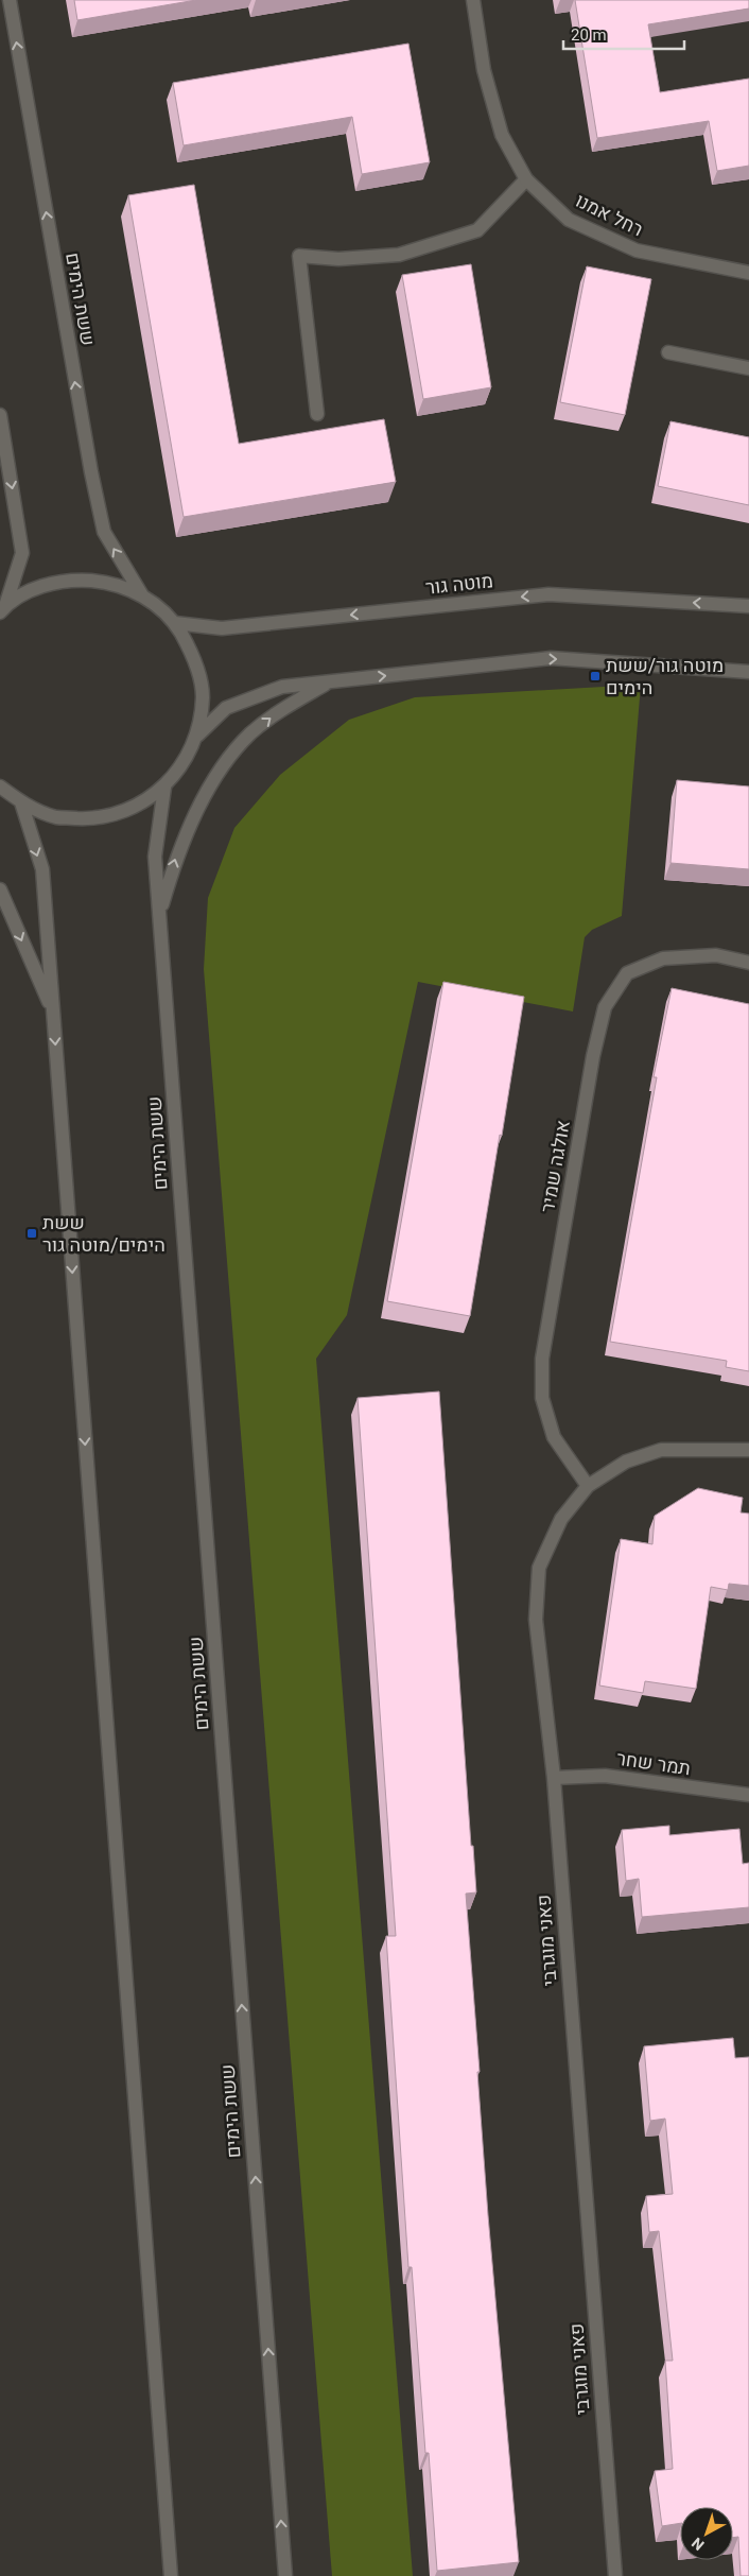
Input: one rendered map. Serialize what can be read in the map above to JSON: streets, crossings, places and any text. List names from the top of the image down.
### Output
{
  "streets": {
    "main road": [
      "רחל אמנו",
      "ששת הימים",
      "מוטה גור",
      "אולגה שמיר",
      "תמר שחר",
      "פאני מוגרבי"
    ]
  },
  "crossings": [
    ["אולגה שמיר", "פאני מוגרבי"],
    ["תמר שחר", "פאני מוגרבי"]
  ],
  "places": {
    "transit": ["מוטה גור/ששת הימים", "ששת הימים/מוטה גור"]
  },
  "scale_bar": "20 m",
  "north": "bottom left"
}
